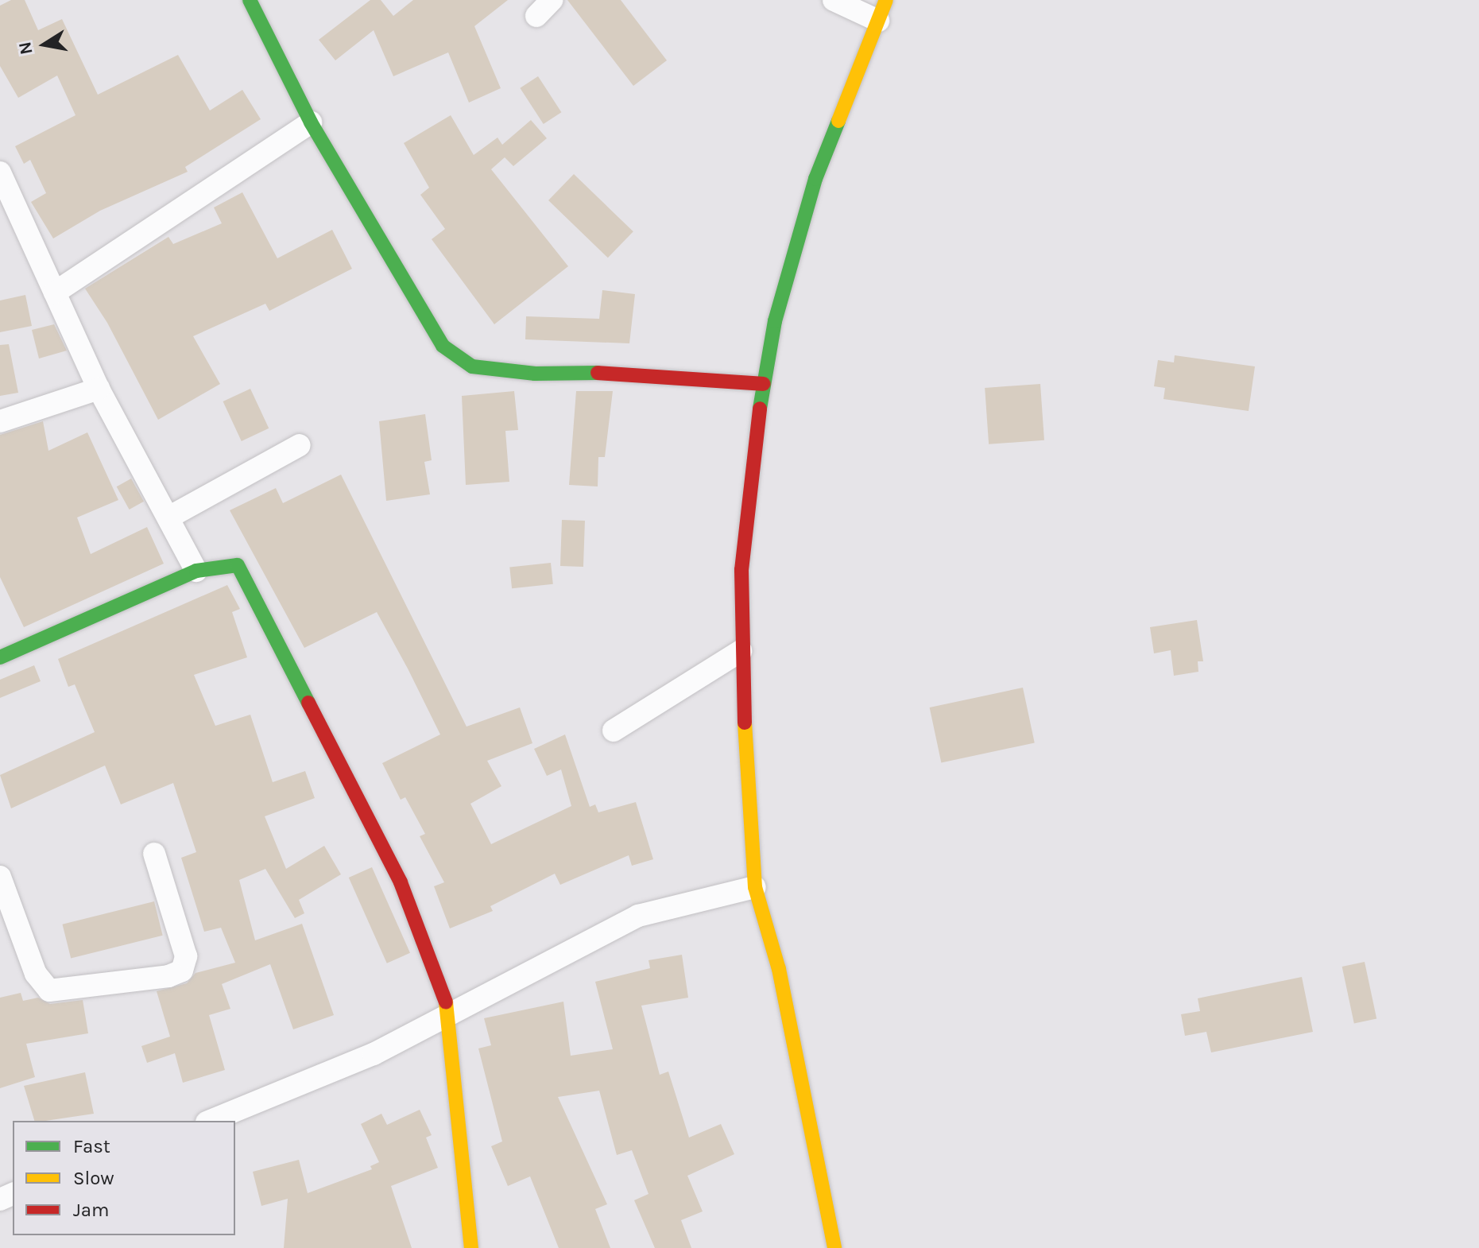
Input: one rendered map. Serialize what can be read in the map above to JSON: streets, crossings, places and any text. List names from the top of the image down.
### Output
{
  "legend": ["Fast", "Slow", "Jam"],
  "north": "left"
}
